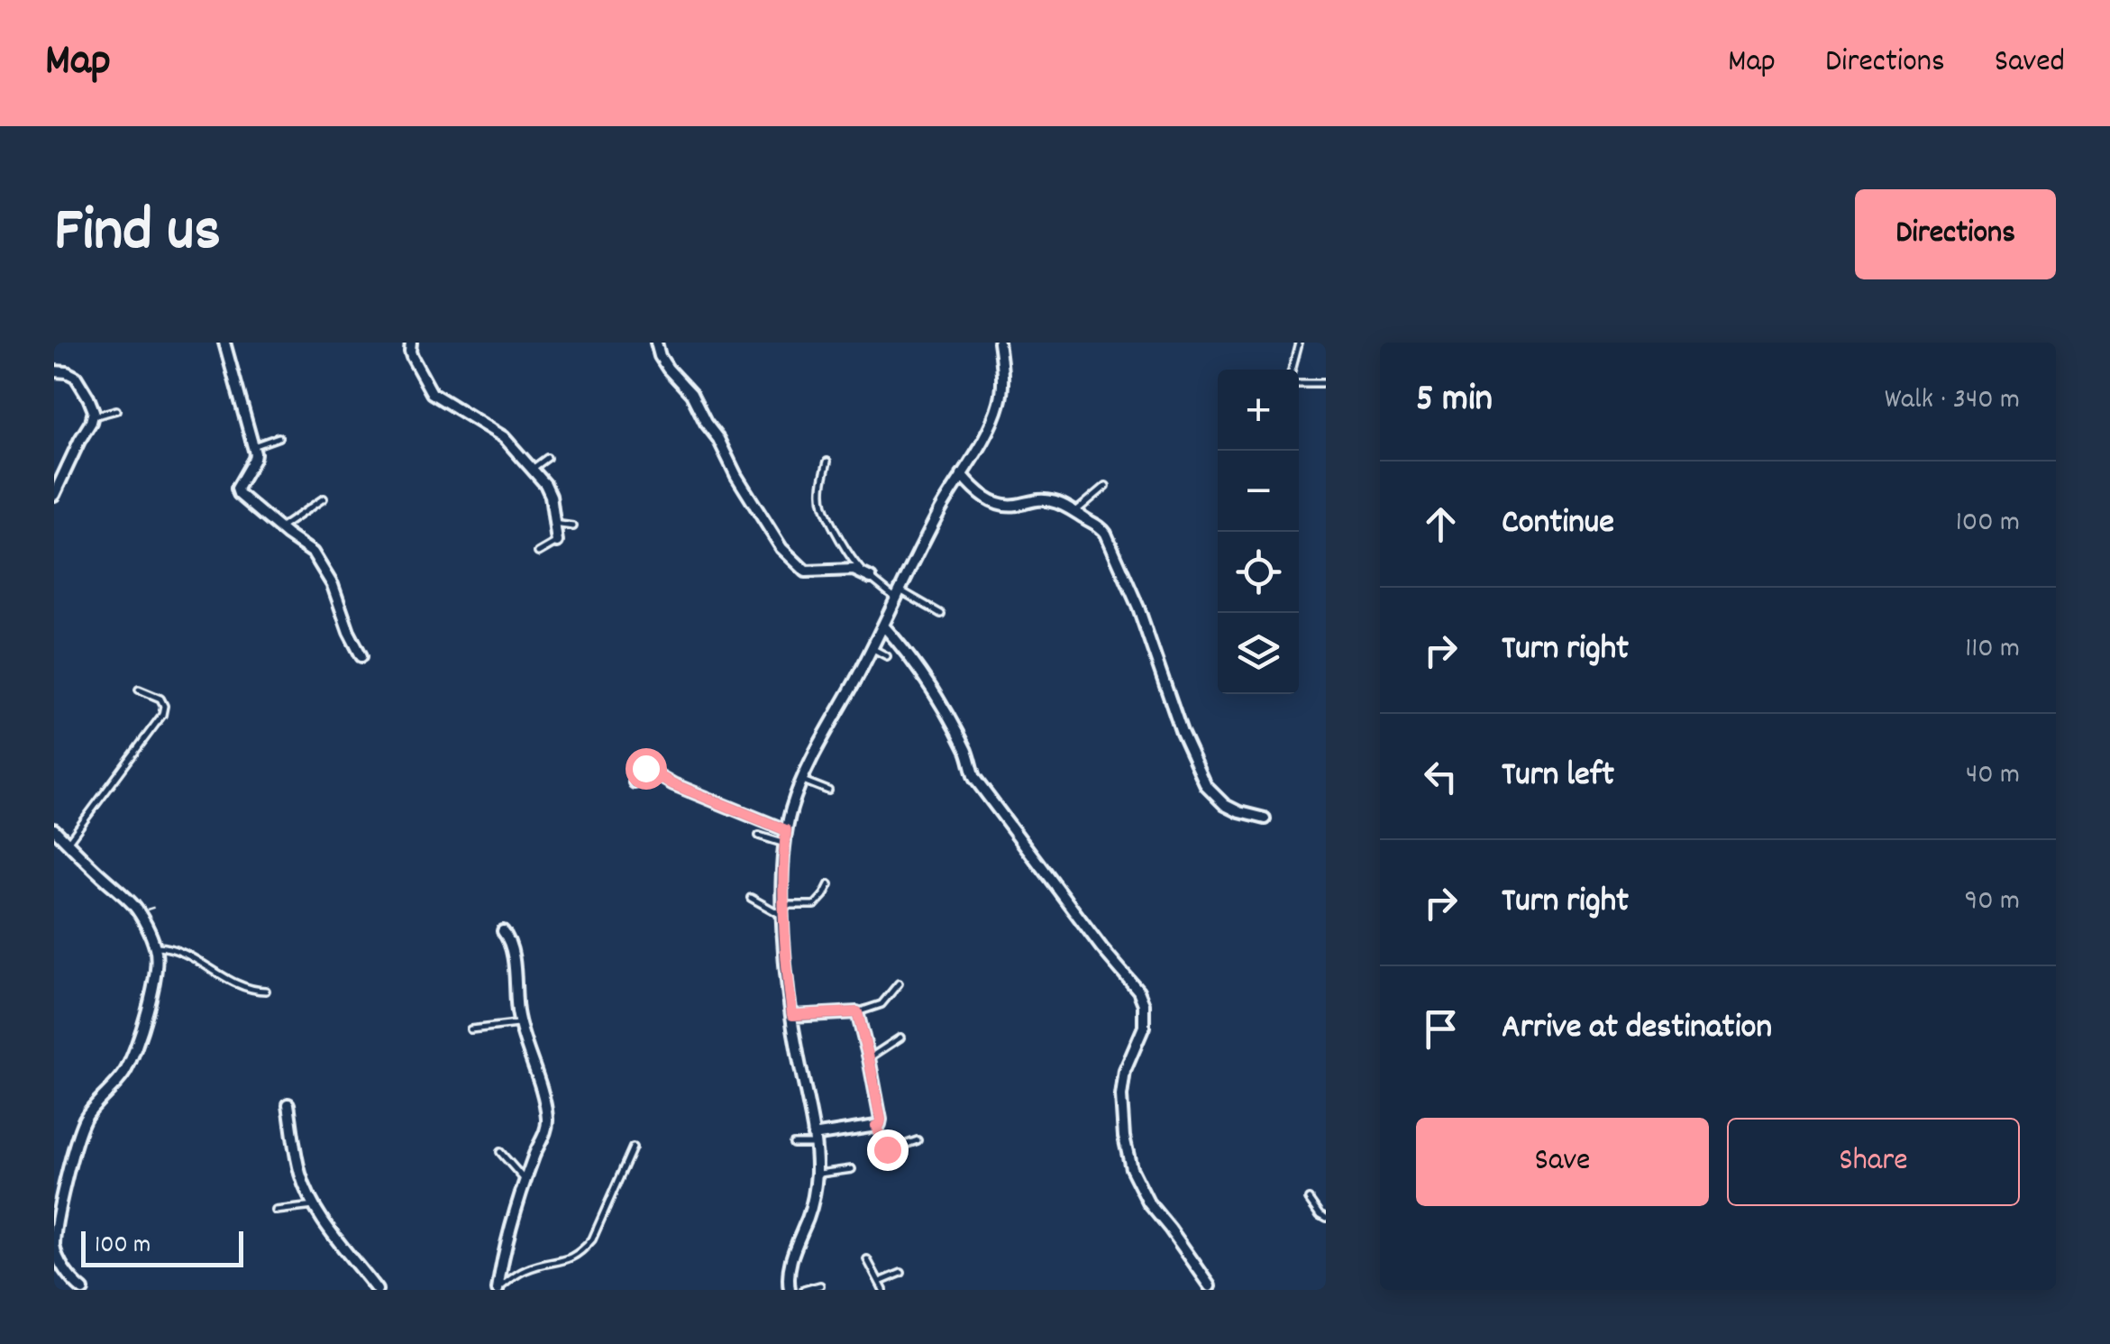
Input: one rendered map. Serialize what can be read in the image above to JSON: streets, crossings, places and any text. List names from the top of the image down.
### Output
{
  "scale_bar": "100 m",
  "page": {
    "header": "Map",
    "nav": ["Map", "Directions", "Saved"],
    "title": "Find us",
    "buttons": [
      "Directions",
      ["Save", "Share"]
    ],
    "heading": ["5 min", "Walk · 340 m"],
    "map_buttons": ["+", "−"],
    "list": [
      ["Continue", "100 m"],
      ["Turn right", "110 m"],
      ["Turn left", "40 m"],
      ["Turn right", "90 m"],
      "Arrive at destination"
    ],
    "scale": "100 m"
  }
}
